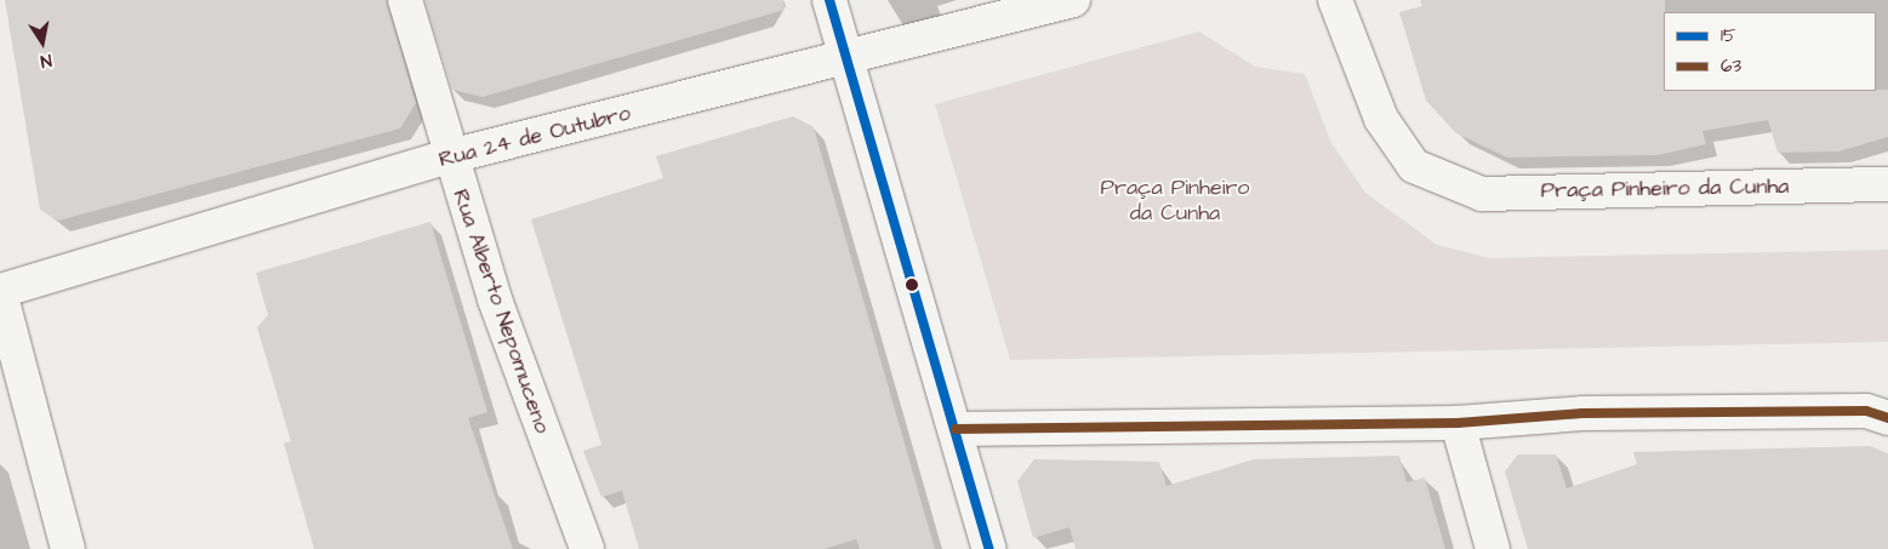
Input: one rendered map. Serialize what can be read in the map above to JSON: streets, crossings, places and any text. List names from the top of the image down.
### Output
{
  "streets": {
    "street": ["Rua 24 de Outubro", "Praça Pinheiro da Cunha", "Rua Alberto Nepomuceno"]
  },
  "crossings": [
    ["Rua 24 de Outubro", "Rua Alberto Nepomuceno"]
  ],
  "parks": ["Praça Pinheiro da Cunha"],
  "lines": ["transit line 15", "transit line 63"],
  "legend": ["15", "63"],
  "north": "bottom"
}
